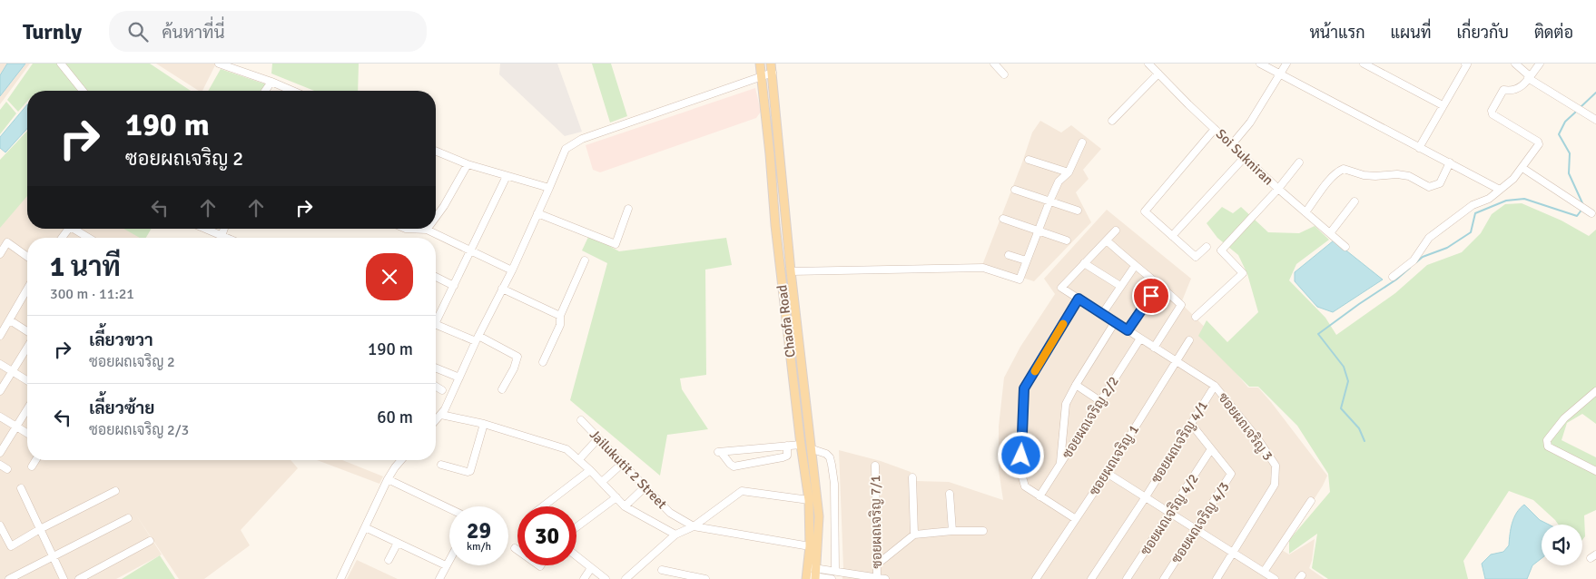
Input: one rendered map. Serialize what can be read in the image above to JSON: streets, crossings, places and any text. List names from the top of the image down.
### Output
{
  "streets": {
    "main road": ["Chaofa Road"],
    "street": [
      "Soi Sukniran",
      "ซอยผถเจริญ 2/2",
      "ซอยผถเจริญ 3",
      "ซอยผถเจริญ 4/1",
      "ซอยผถเจริญ 1",
      "Jailukutit 2 Street",
      "ซอยผถเจริญ 4/2",
      "ซอยผถเจริญ 7/1",
      "ซอยผถเจริญ 4/3"
    ]
  },
  "crossings": [
    ["Chaofa Road", "Jailukutit 2 Street"],
    ["ซอยผถเจริญ 2/2", "ซอยผถเจริญ 3"],
    ["ซอยผถเจริญ 3", "ซอยผถเจริญ 4/1"],
    ["ซอยผถเจริญ 3", "ซอยผถเจริญ 1"],
    ["ซอยผถเจริญ 4/1", "ซอยผถเจริญ 1"],
    ["ซอยผถเจริญ 4/1", "ซอยผถเจริญ 4/2"],
    ["ซอยผถเจริญ 4/1", "ซอยผถเจริญ 4/3"],
    ["ซอยผถเจริญ 4/2", "ซอยผถเจริญ 4/3"]
  ],
  "page": {
    "header": "Turnly",
    "search": "ค้นหาที่นี่",
    "nav": [
      "หน้าแรก",
      "แผนที่",
      "เกี่ยวกับ",
      "ติดต่อ"
    ],
    "turn": ["190 m", "ซอยผถเจริญ 2"],
    "heading": ["1 นาที", "300 m · 11:21"],
    "list": [
      {
        "name": "เลี้ยวขวา",
        "note": "ซอยผถเจริญ 2",
        "value": "190 m"
      },
      {
        "name": "เลี้ยวซ้าย",
        "note": "ซอยผถเจริญ 2/3",
        "value": "60 m"
      }
    ],
    "speed": "29 km/h",
    "limit": "30"
  }
}
